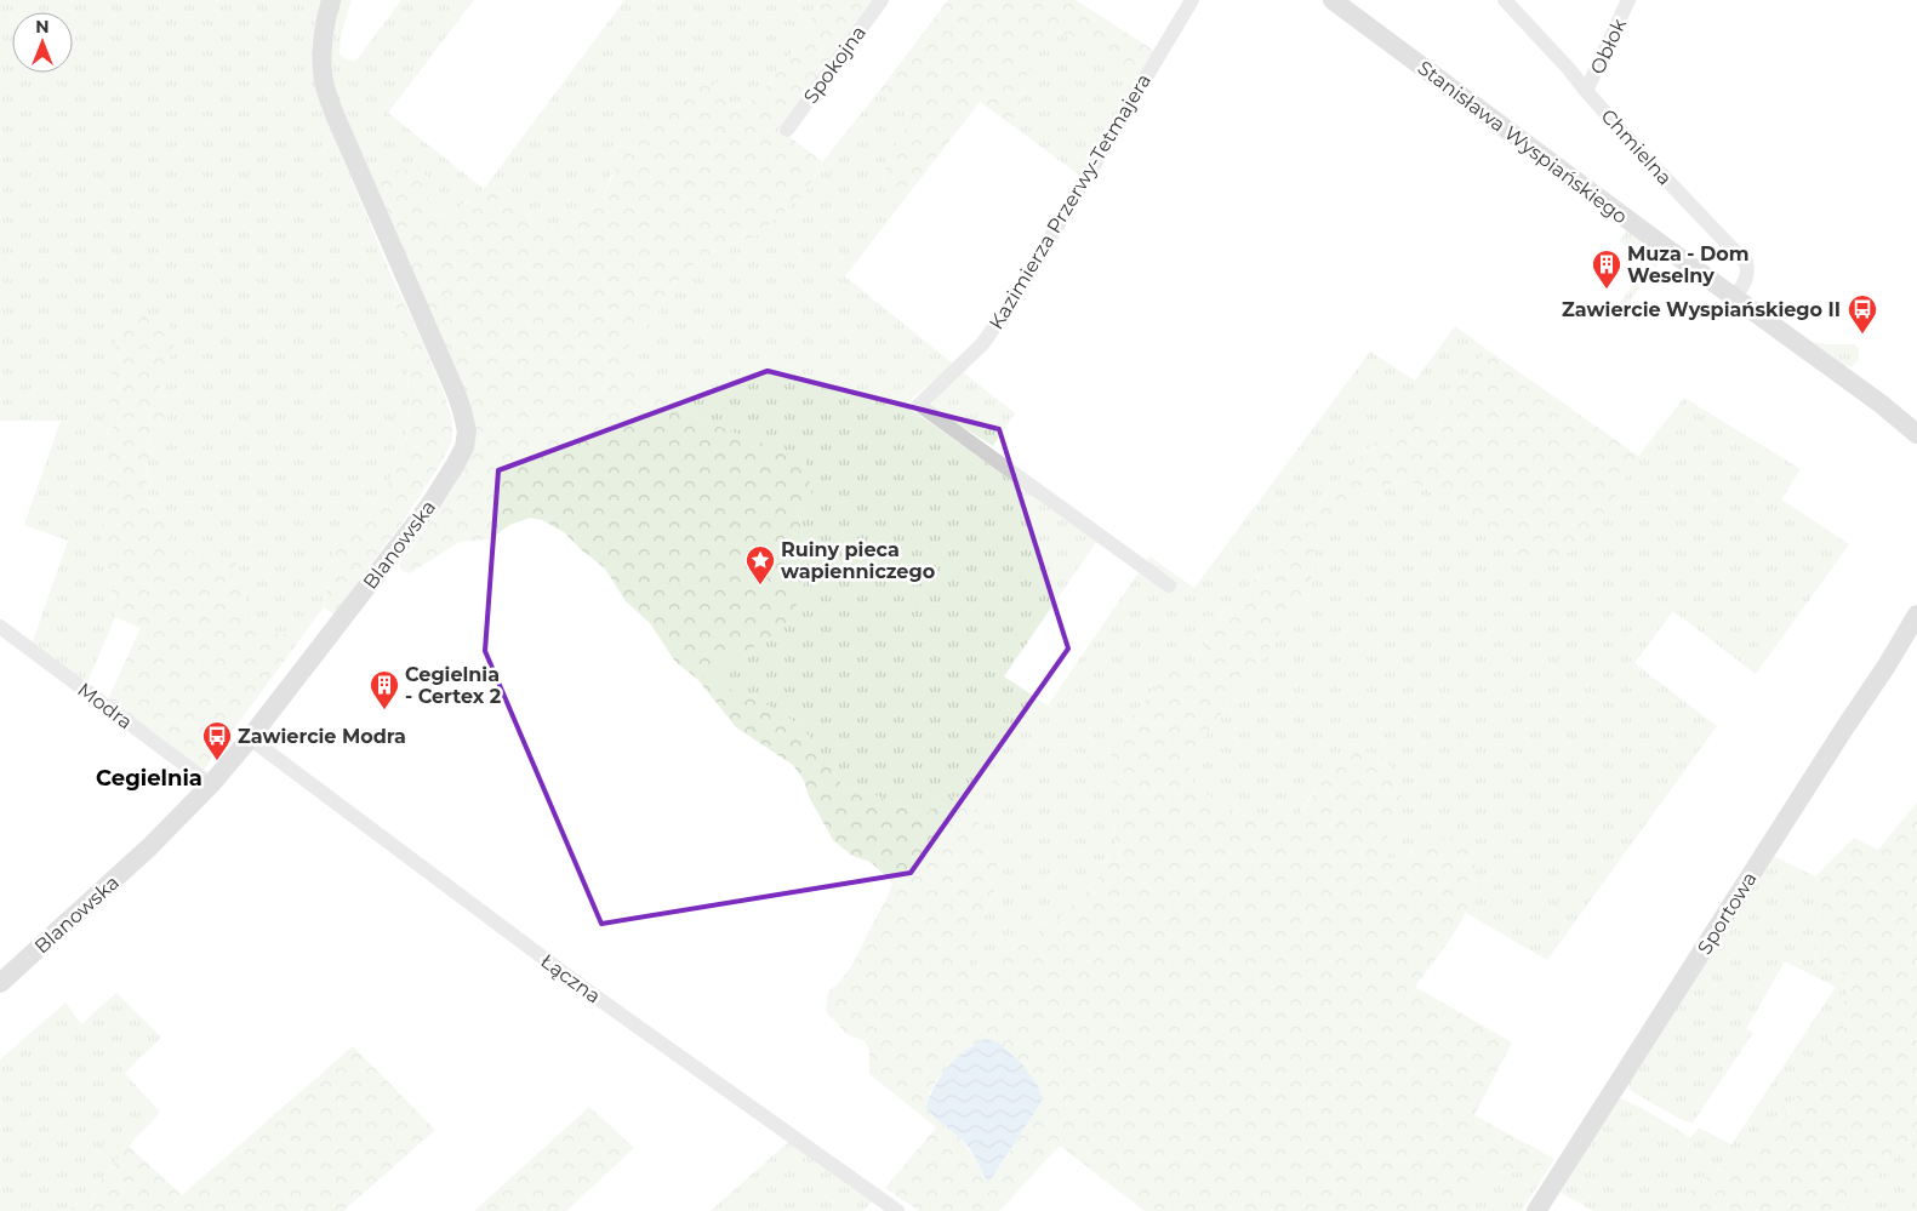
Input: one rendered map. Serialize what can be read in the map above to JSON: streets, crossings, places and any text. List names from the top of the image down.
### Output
{
  "streets": {
    "street": [
      "Obłok",
      "Spokojna",
      "Stanisława Wyspiańskiego",
      "Chmielna",
      "Kazimierza Przerwy-Tetmajera",
      "Blanowska",
      "Modra",
      "Sportowa",
      "Łączna"
    ]
  },
  "crossings": [
    ["Obłok", "Chmielna"],
    ["Stanisława Wyspiańskiego", "Chmielna"],
    ["Blanowska", "Modra"],
    ["Blanowska", "Łączna"]
  ],
  "districts": ["Cegielnia"],
  "places": {
    "building": ["Muza - Dom Weselny", "Cegielnia - Certex 2"],
    "bus stop": ["Zawiercie Wyspiańskiego II", "Zawiercie Modra"],
    "place": ["Ruiny pieca wapienniczego"]
  },
  "north": "top"
}
